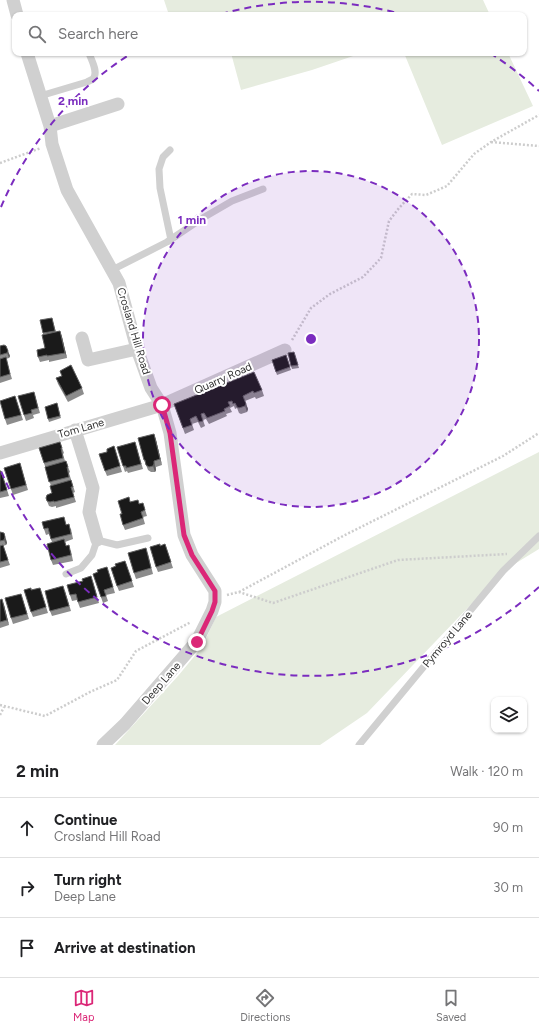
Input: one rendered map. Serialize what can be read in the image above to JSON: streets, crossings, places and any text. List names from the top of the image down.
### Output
{
  "streets": {
    "street": [
      "Crosland Hill Road",
      "Quarry Road",
      "Tom Lane",
      "Deep Lane"
    ],
    "lane": ["Pymroyd Lane"]
  },
  "crossings": [
    ["Crosland Hill Road", "Quarry Road"],
    ["Crosland Hill Road", "Tom Lane"],
    ["Crosland Hill Road", "Deep Lane"],
    ["Quarry Road", "Tom Lane"]
  ],
  "page": {
    "search": "Search here",
    "heading": ["2 min", "Walk · 120 m"],
    "list": [
      ["Continue", "Crosland Hill Road", "90 m"],
      ["Turn right", "Deep Lane", "30 m"],
      "Arrive at destination"
    ],
    "nav": ["Map", "Directions", "Saved"]
  },
  "rings": ["2 min", "1 min"]
}
